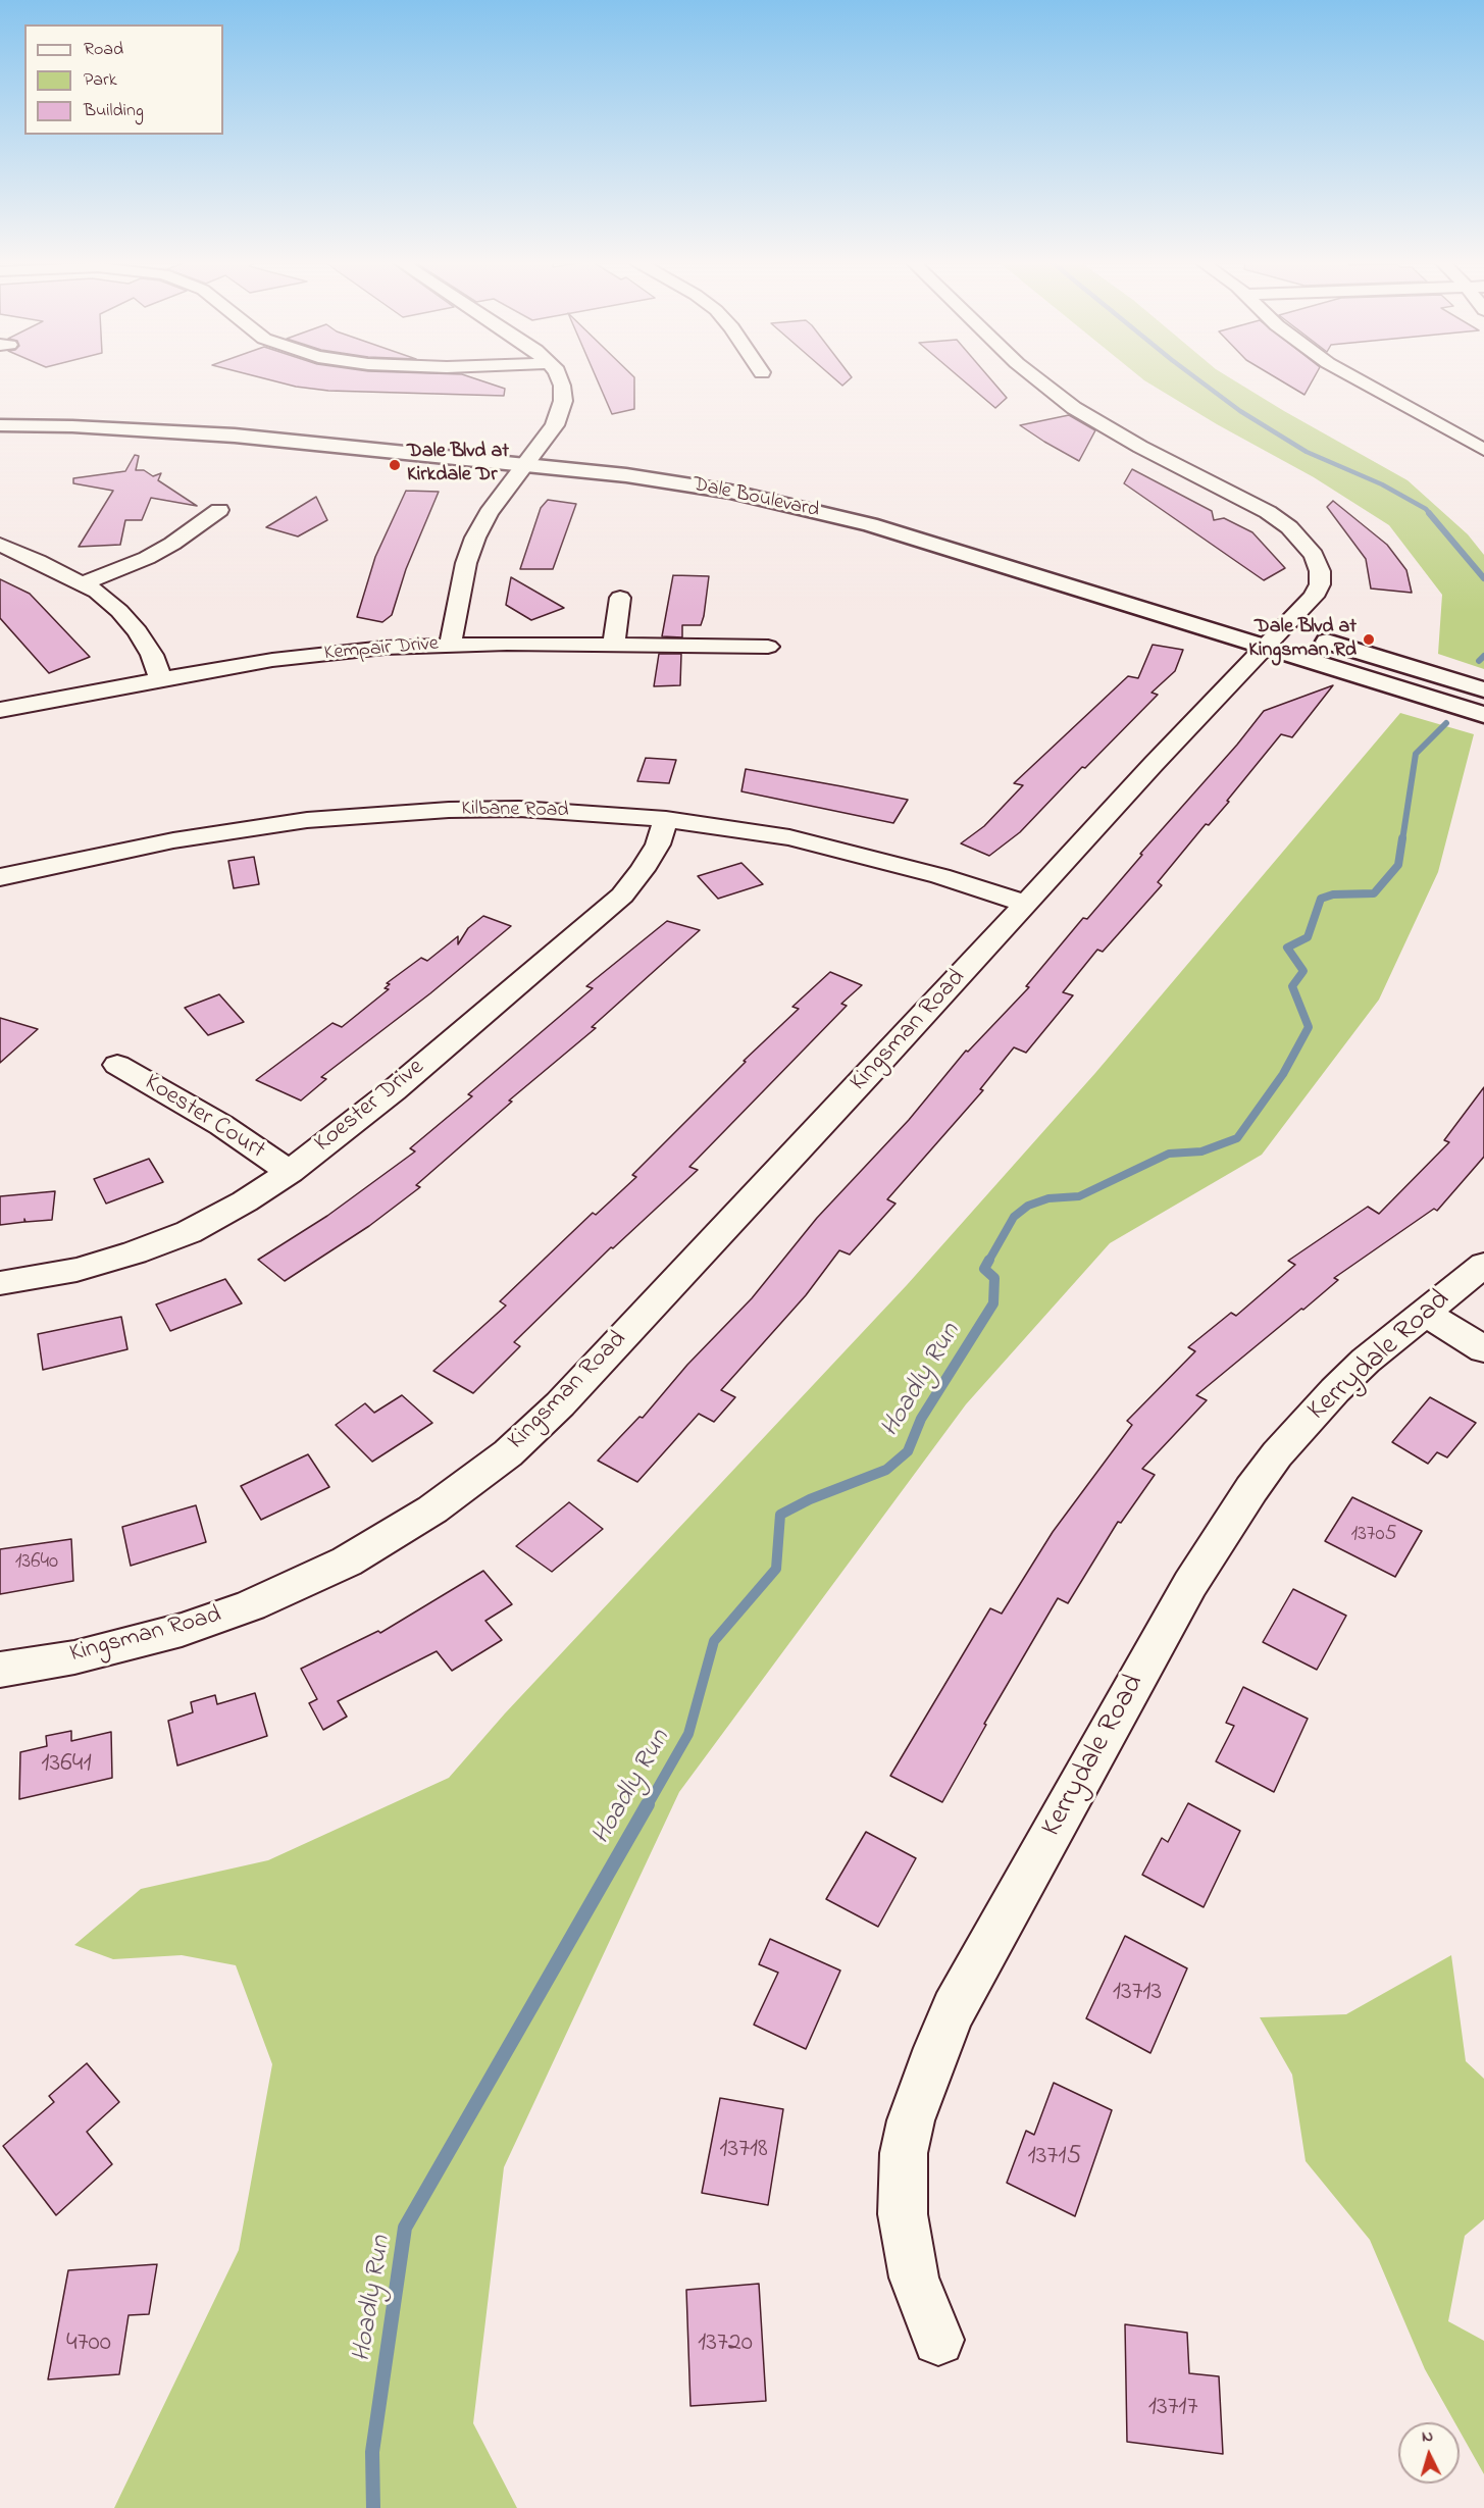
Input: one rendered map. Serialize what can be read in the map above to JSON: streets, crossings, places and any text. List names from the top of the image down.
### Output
{
  "streets": {
    "main road": ["Dale Boulevard"],
    "street": [
      "Kempair Drive",
      "Kilbane Road",
      "Kingsman Road",
      "Koester Drive",
      "Koester Court",
      "Kerrydale Road"
    ]
  },
  "crossings": [
    ["Dale Boulevard", "Kingsman Road"],
    ["Kilbane Road", "Kingsman Road"],
    ["Kilbane Road", "Koester Drive"],
    ["Koester Drive", "Koester Court"]
  ],
  "water": ["Hoadly Run"],
  "places": ["Dale Blvd at Kirkdale Dr", "Dale Blvd at Kingsman Rd"],
  "house_numbers": [
    "13705",
    "13640",
    "13641",
    "13713",
    "13718",
    "13715",
    "4700",
    "13720",
    "13717"
  ],
  "legend": ["Road", "Park", "Building"],
  "north": "top"
}
